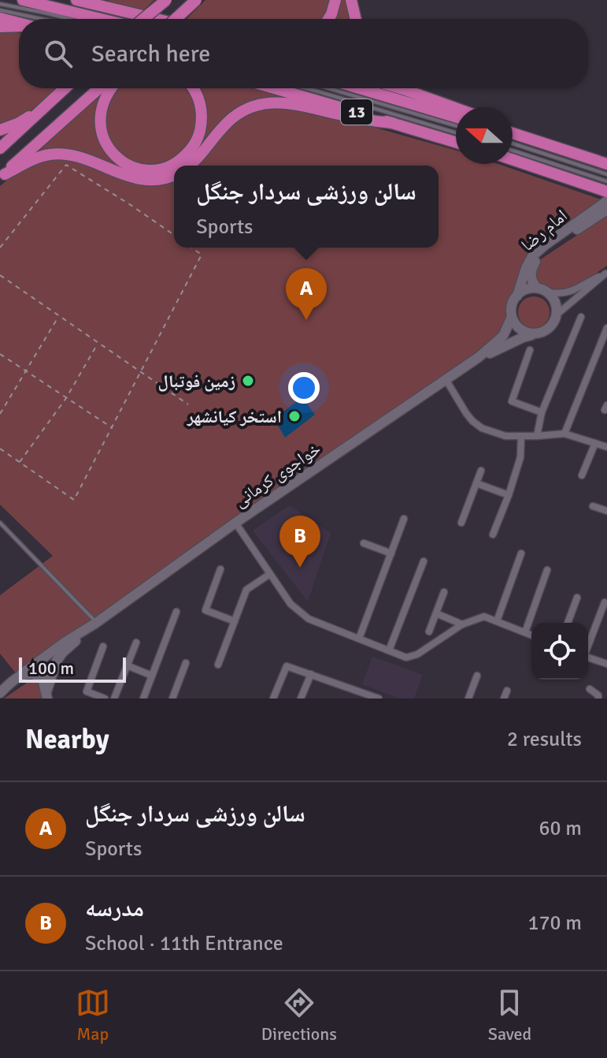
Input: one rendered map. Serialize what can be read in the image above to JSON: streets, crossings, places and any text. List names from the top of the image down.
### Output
{
  "streets": {
    "highway": ["13"],
    "main road": ["امام رضا", "خواجوی کرمانی"]
  },
  "places": ["زمین فوتبال", "استخر کیانشهر"],
  "scale_bar": "100 m",
  "north": "left",
  "page": {
    "search": "Search here",
    "popup": ["سالن ورزشی سردار جنگل", "Sports"],
    "pins": ["A", "B"],
    "scale": "100 m",
    "heading": ["Nearby", "2 results"],
    "list": [
      {
        "mark": "A",
        "name": "سالن ورزشی سردار جنگل",
        "note": "Sports",
        "value": "60 m"
      },
      {
        "mark": "B",
        "name": "مدرسه",
        "note": "School · 11th Entrance",
        "value": "170 m"
      }
    ],
    "nav": ["Map", "Directions", "Saved"]
  }
}
